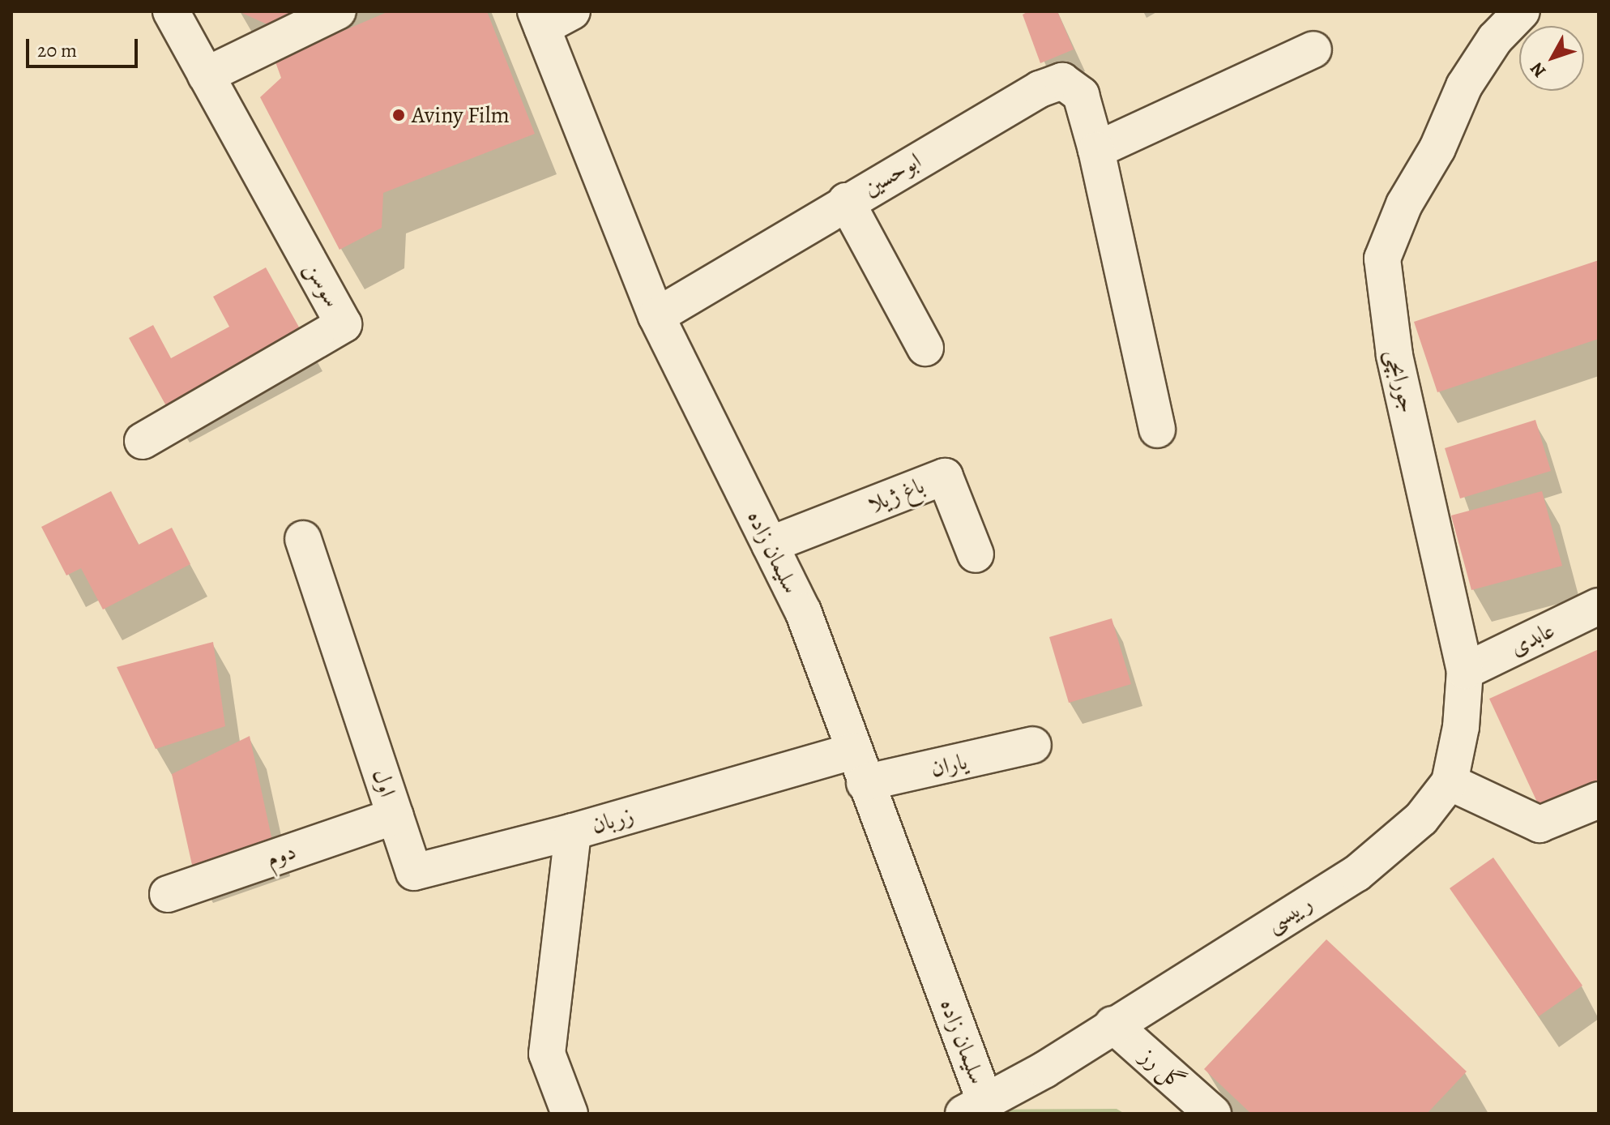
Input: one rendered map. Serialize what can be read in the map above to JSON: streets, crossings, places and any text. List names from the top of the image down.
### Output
{
  "streets": {
    "street": [
      "ابوحسین",
      "سوسن",
      "جورابچی",
      "باغ ژیلا",
      "سلیمان زاده",
      "عابدی",
      "یاران",
      "اول",
      "زربان",
      "دوم",
      "رییسی",
      "گل رز"
    ]
  },
  "crossings": [
    ["ابوحسین", "سلیمان زاده"],
    ["جورابچی", "عابدی"],
    ["جورابچی", "رییسی"],
    ["باغ ژیلا", "سلیمان زاده"],
    ["سلیمان زاده", "یاران"],
    ["سلیمان زاده", "زربان"],
    ["سلیمان زاده", "رییسی"],
    ["یاران", "زربان"],
    ["اول", "زربان"],
    ["اول", "دوم"],
    ["رییسی", "گل رز"]
  ],
  "places": ["Aviny Film"],
  "scale_bar": "20 m",
  "north": "bottom left"
}
